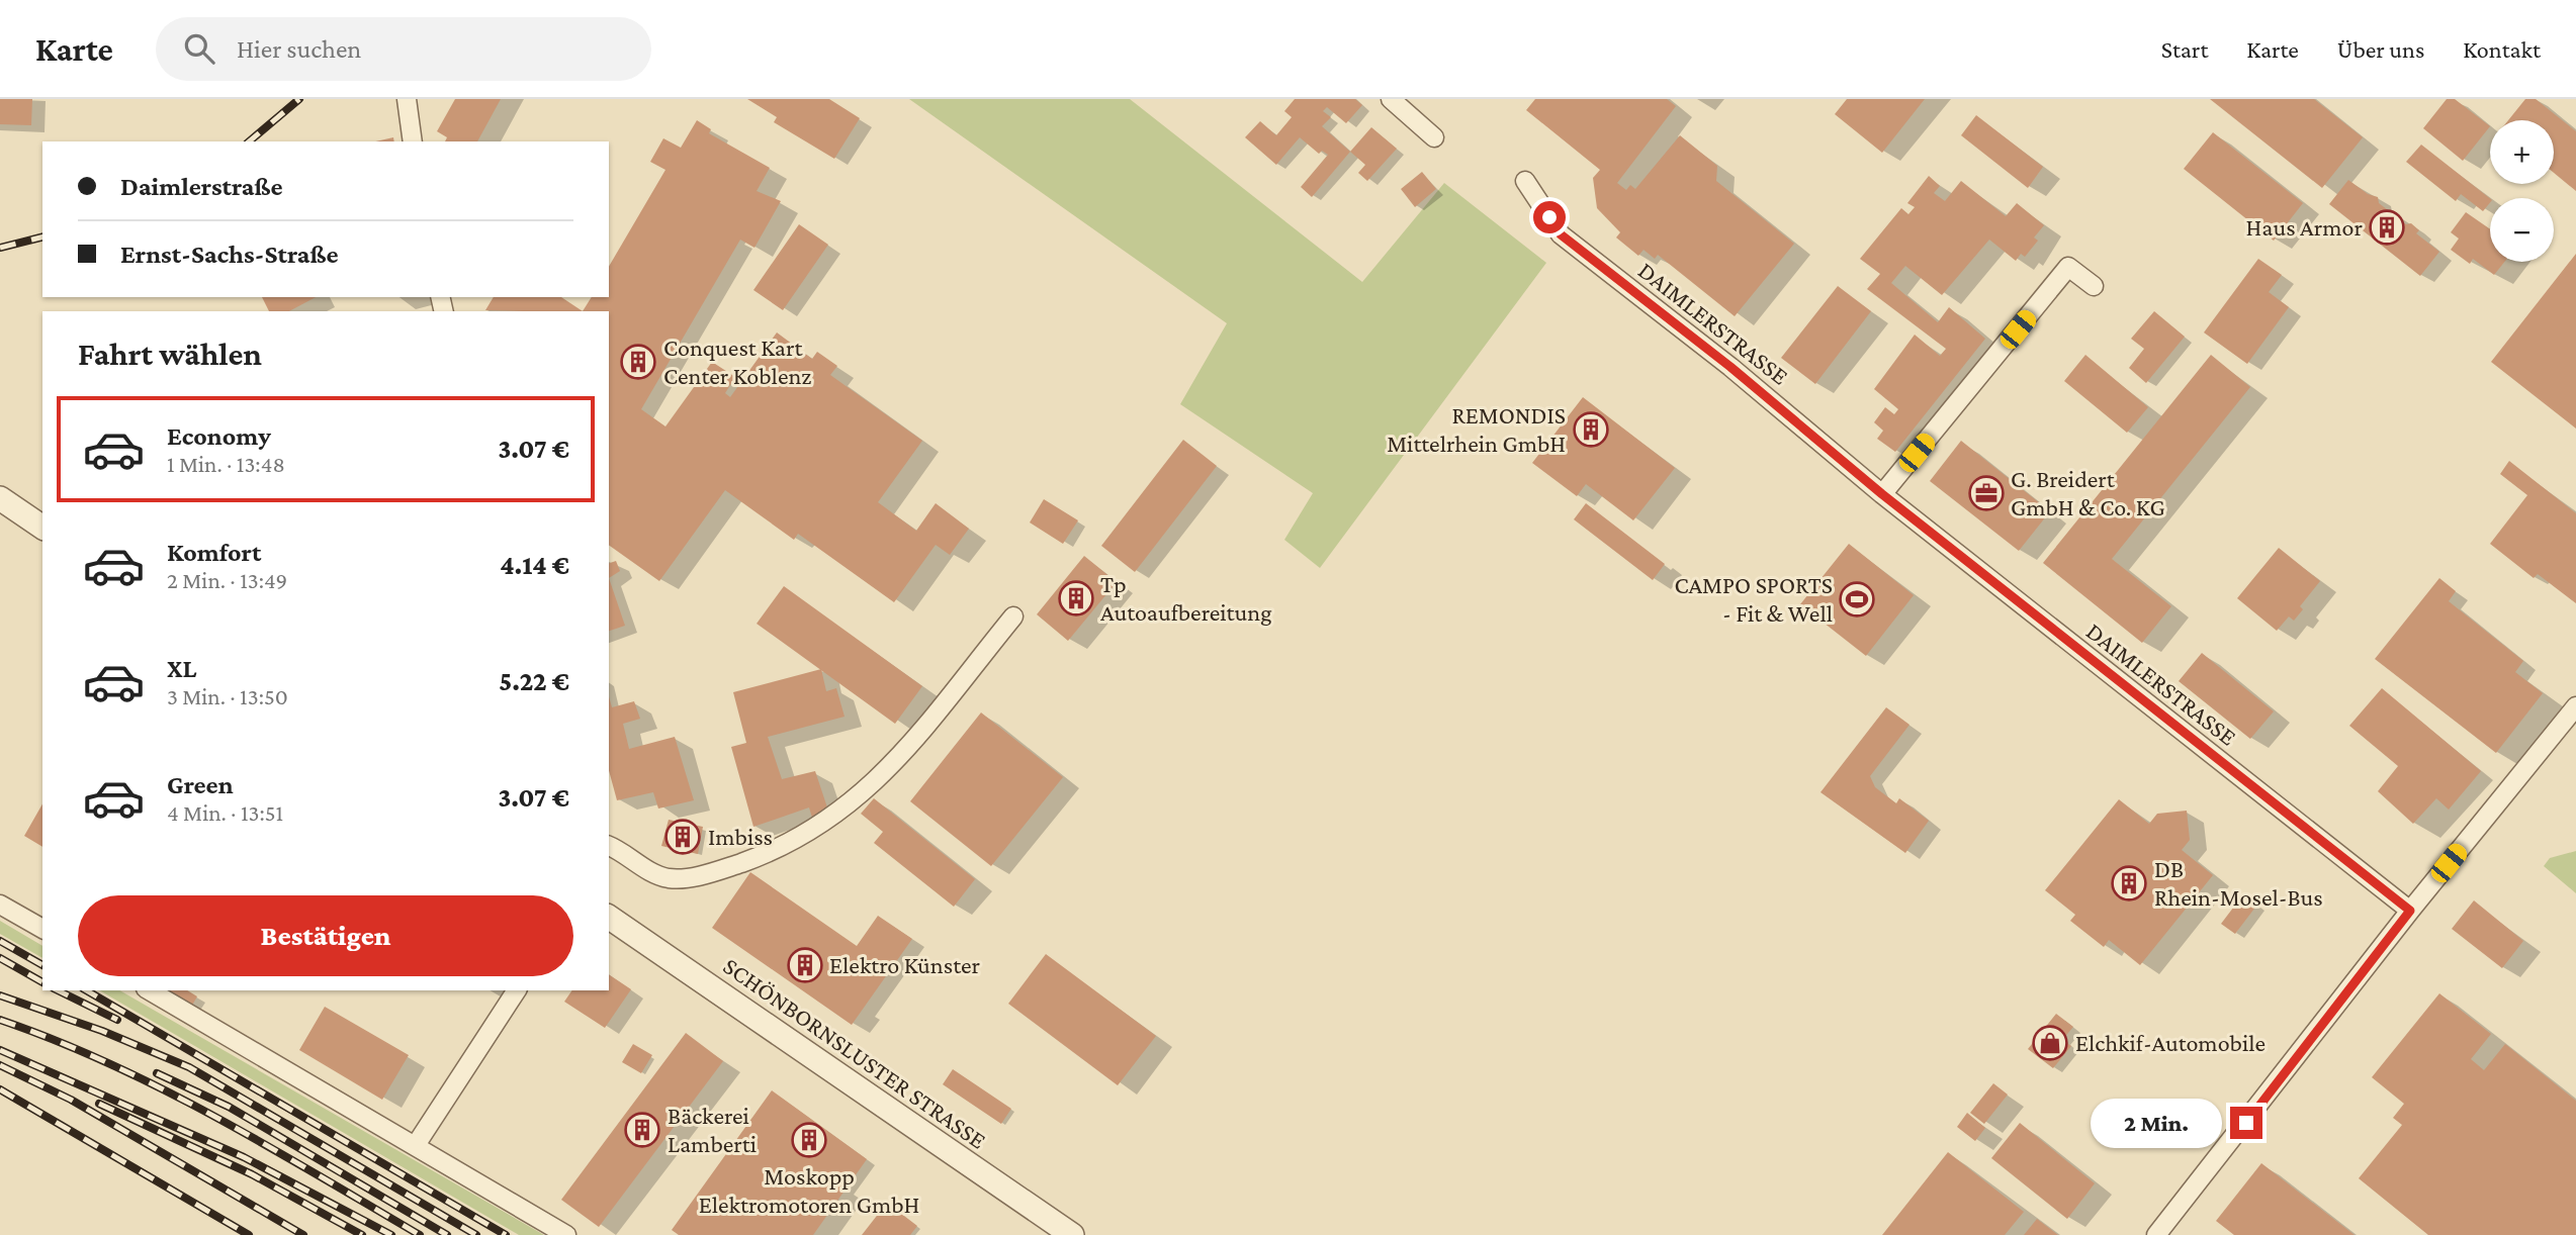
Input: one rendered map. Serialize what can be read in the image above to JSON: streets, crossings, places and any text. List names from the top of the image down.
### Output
{
  "streets": {
    "street": ["DAIMLERSTRASSE", "SCHÖNBORNSLUSTER STRASSE"]
  },
  "places": {
    "building": [
      "Haus Armor",
      "Conquest Kart Center Koblenz",
      "REMONDIS Mittelrhein GmbH",
      "Tp Autoaufbereitung",
      "Imbiss",
      "DB Rhein-Mosel-Bus",
      "Elektro Künster",
      "Bäckerei Lamberti",
      "Moskopp Elektromotoren GmbH"
    ],
    "office": ["G. Breidert GmbH & Co. KG"],
    "sports": ["CAMPO SPORTS - Fit & Well"],
    "shop": ["Elchkif-Automobile"]
  },
  "page": {
    "header": "Karte",
    "search": "Hier suchen",
    "nav": [
      "Start",
      "Karte",
      "Über uns",
      "Kontakt"
    ],
    "map_buttons": ["+", "−"],
    "banner": ["Daimlerstraße", "Ernst-Sachs-Straße"],
    "heading": "Fahrt wählen",
    "list": [
      {
        "name": "Economy",
        "note": "1 Min. · 13:48",
        "value": "3.07 €"
      },
      {
        "name": "Komfort",
        "note": "2 Min. · 13:49",
        "value": "4.14 €"
      },
      {
        "name": "XL",
        "note": "3 Min. · 13:50",
        "value": "5.22 €"
      },
      {
        "name": "Green",
        "note": "4 Min. · 13:51",
        "value": "3.07 €"
      }
    ],
    "buttons": "Bestätigen",
    "bubble": "2 Min."
  }
}
